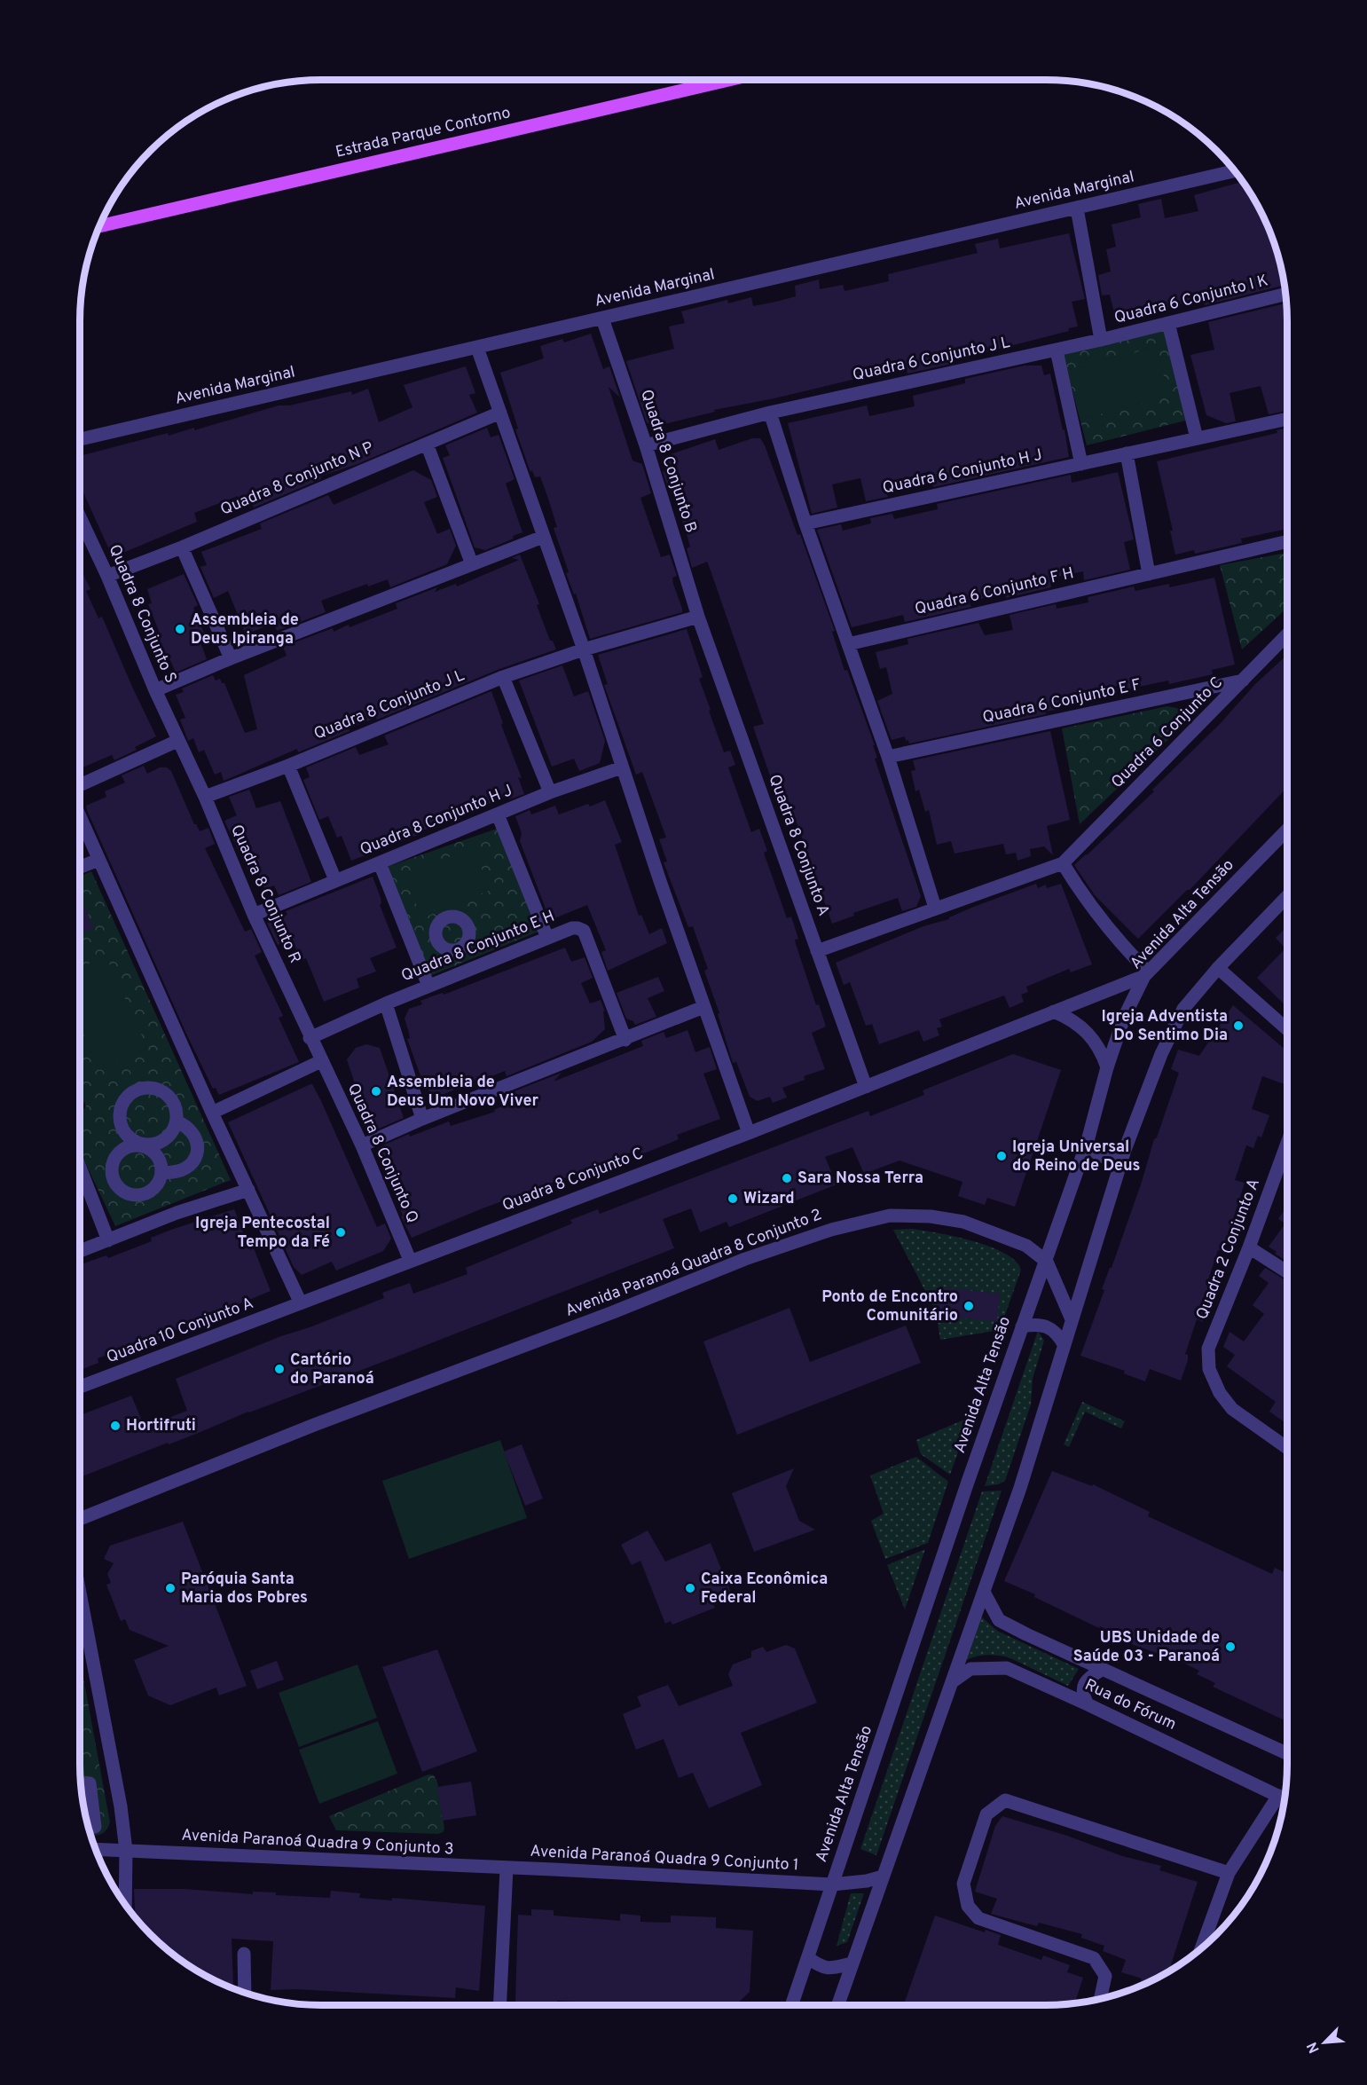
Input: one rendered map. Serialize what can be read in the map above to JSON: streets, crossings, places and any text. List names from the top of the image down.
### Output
{
  "streets": {
    "main road": ["Estrada Parque Contorno"],
    "street": [
      "Avenida Marginal",
      "Quadra 6 Conjunto I K",
      "Quadra 6 Conjunto J L",
      "Quadra 8 Conjunto B",
      "Quadra 6 Conjunto H J",
      "Quadra 8 Conjunto N P",
      "Quadra 6 Conjunto F H",
      "Quadra 8 Conjunto S",
      "Quadra 6 Conjunto E F",
      "Quadra 8 Conjunto J L",
      "Quadra 6 Conjunto C",
      "Quadra 8 Conjunto H J",
      "Quadra 8 Conjunto A",
      "Quadra 8 Conjunto R",
      "Avenida Alta Tensão",
      "Quadra 8 Conjunto E H",
      "Quadra 8 Conjunto Q",
      "Quadra 8 Conjunto C",
      "Quadra 2 Conjunto A",
      "Avenida Paranoá Quadra 8 Conjunto 2",
      "Quadra 10 Conjunto A",
      "Rua do Fórum",
      "Avenida Paranoá Quadra 9 Conjunto 3",
      "Avenida Paranoá Quadra 9 Conjunto 1"
    ]
  },
  "crossings": [
    ["Avenida Marginal", "Quadra 8 Conjunto B"],
    ["Quadra 6 Conjunto I K", "Quadra 6 Conjunto J L"],
    ["Quadra 6 Conjunto J L", "Quadra 8 Conjunto B"],
    ["Quadra 8 Conjunto B", "Quadra 8 Conjunto J L"],
    ["Quadra 8 Conjunto B", "Quadra 8 Conjunto A"],
    ["Quadra 8 Conjunto N P", "Quadra 8 Conjunto S"],
    ["Quadra 8 Conjunto S", "Quadra 8 Conjunto R"],
    ["Quadra 6 Conjunto E F", "Quadra 6 Conjunto C"],
    ["Quadra 8 Conjunto J L", "Quadra 8 Conjunto A"],
    ["Quadra 8 Conjunto J L", "Quadra 8 Conjunto R"],
    ["Quadra 8 Conjunto H J", "Quadra 8 Conjunto R"],
    ["Quadra 8 Conjunto A", "Quadra 8 Conjunto C"],
    ["Quadra 8 Conjunto R", "Quadra 8 Conjunto E H"],
    ["Quadra 8 Conjunto R", "Quadra 8 Conjunto Q"],
    ["Avenida Alta Tensão", "Quadra 8 Conjunto C"],
    ["Avenida Alta Tensão", "Avenida Paranoá Quadra 8 Conjunto 2"],
    ["Avenida Alta Tensão", "Avenida Paranoá Quadra 9 Conjunto 1"],
    ["Quadra 8 Conjunto Q", "Quadra 8 Conjunto C"],
    ["Quadra 8 Conjunto C", "Quadra 10 Conjunto A"],
    ["Avenida Paranoá Quadra 9 Conjunto 3", "Avenida Paranoá Quadra 9 Conjunto 1"]
  ],
  "places": [
    "Assembleia de Deus Ipiranga",
    "Igreja Adventista Do Sentimo Dia",
    "Assembleia de Deus Um Novo Viver",
    "Igreja Universal do Reino de Deus",
    "Sara Nossa Terra",
    "Wizard",
    "Igreja Pentecostal Tempo da Fé",
    "Ponto de Encontro Comunitário",
    "Cartório do Paranoá",
    "Hortifruti",
    "Paróquia Santa Maria dos Pobres",
    "Caixa Econômica Federal",
    "UBS Unidade de Saúde 03 - Paranoá"
  ],
  "north": "bottom left"
}
